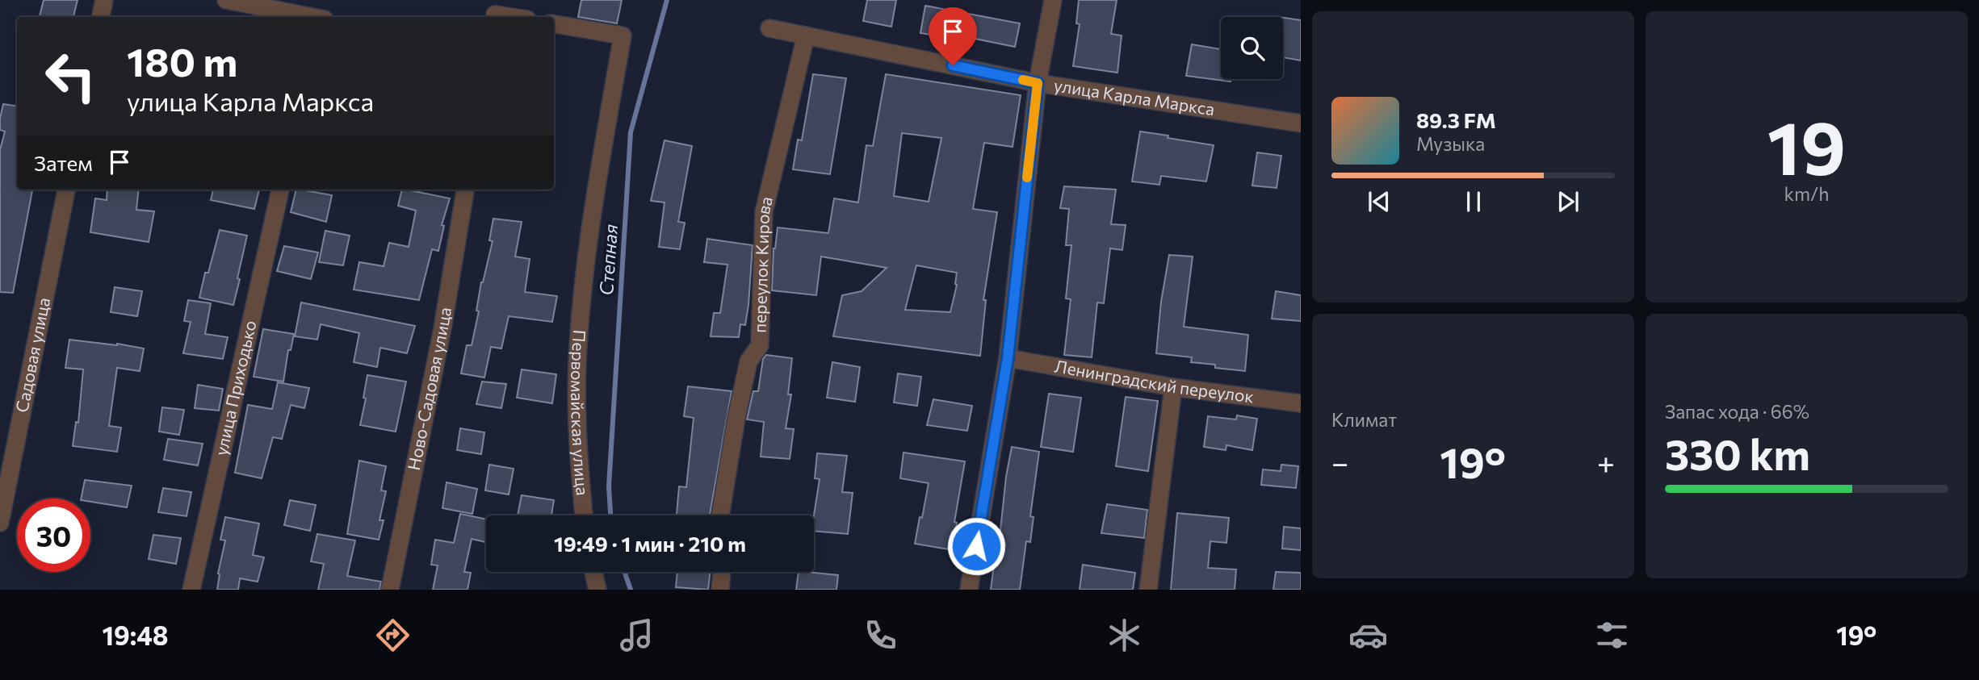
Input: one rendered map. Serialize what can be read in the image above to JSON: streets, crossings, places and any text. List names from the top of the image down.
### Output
{
  "streets": {
    "street": [
      "улица Карла Маркса",
      "переулок Кирова",
      "Садовая улица",
      "Ленинградский переулок",
      "улица Приходько",
      "Ново-Садовая улица",
      "Первомайская улица"
    ]
  },
  "crossings": [
    ["улица Карла Маркса", "переулок Кирова"]
  ],
  "water": ["Степная"],
  "page": {
    "tile": [
      ["19", "km/h"],
      "Климат",
      ["Запас хода · 66%", "330 km"]
    ],
    "turn": ["180 m", "улица Карла Маркса"],
    "song": ["89.3 FM", "Музыка"],
    "then": "Затем",
    "heat": ["−", "19°", "+"],
    "limit": "30",
    "trip": "19:49 · 1 мин · 210 m",
    "tabs": ["19:48", "19°"]
  }
}
